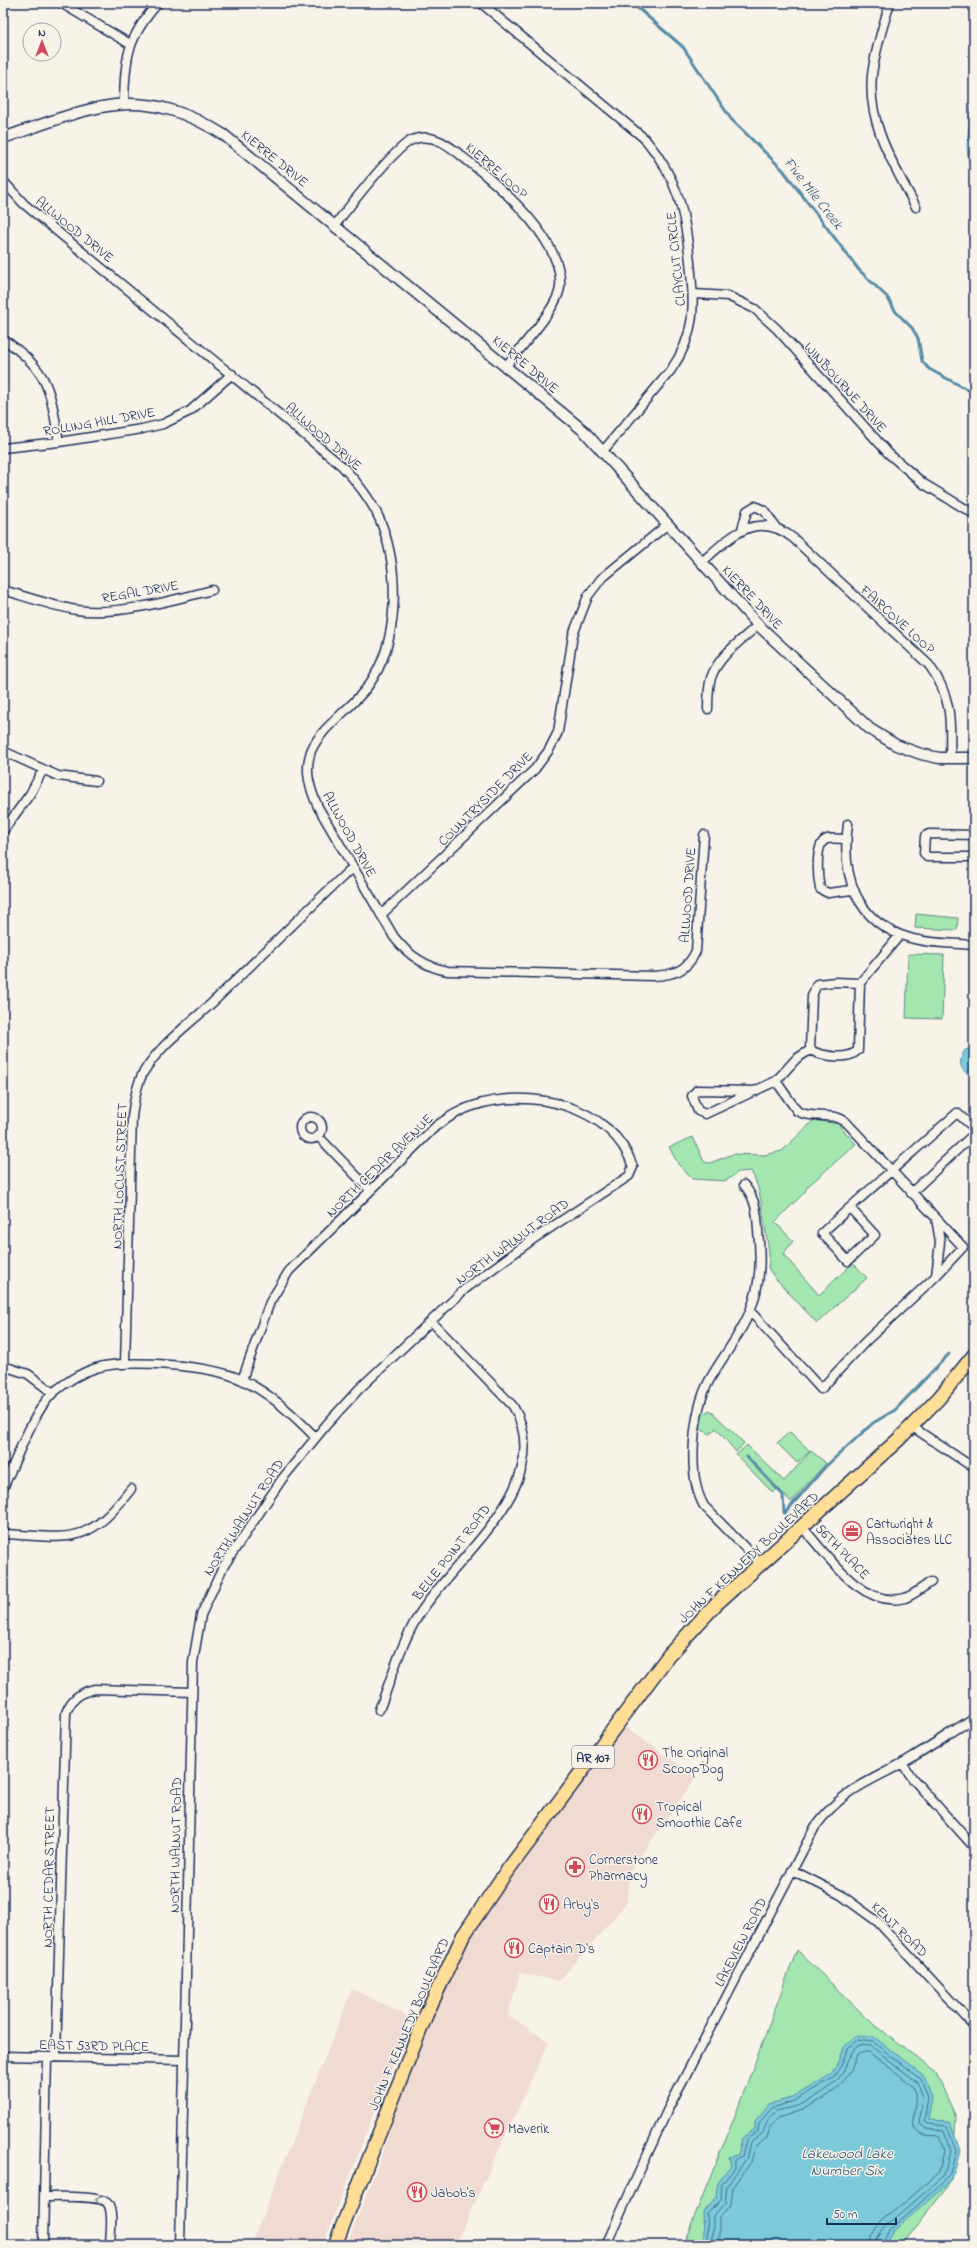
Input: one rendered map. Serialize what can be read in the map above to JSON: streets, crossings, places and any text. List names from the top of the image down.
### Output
{
  "streets": {
    "main road": ["JOHN F KENNEDY BOULEVARD", "AR 107"],
    "street": [
      "KIERRE DRIVE",
      "KIERRE LOOP",
      "ALLWOOD DRIVE",
      "CLAYCUT CIRCLE",
      "WINBOURNE DRIVE",
      "ROLLING HILL DRIVE",
      "REGAL DRIVE",
      "FAIRCOVE LOOP",
      "COUNTRYSIDE DRIVE",
      "NORTH CEDAR AVENUE",
      "NORTH LOCUST STREET",
      "NORTH WALNUT ROAD",
      "56TH PLACE",
      "BELLE POINT ROAD",
      "NORTH CEDAR STREET",
      "KENT ROAD",
      "LAKEVIEW ROAD",
      "EAST 53RD PLACE"
    ]
  },
  "crossings": [
    ["KIERRE DRIVE", "KIERRE LOOP"],
    ["KIERRE DRIVE", "CLAYCUT CIRCLE"],
    ["KIERRE DRIVE", "FAIRCOVE LOOP"],
    ["KIERRE DRIVE", "COUNTRYSIDE DRIVE"],
    ["ALLWOOD DRIVE", "ROLLING HILL DRIVE"],
    ["ALLWOOD DRIVE", "COUNTRYSIDE DRIVE"],
    ["ALLWOOD DRIVE", "NORTH LOCUST STREET"],
    ["CLAYCUT CIRCLE", "WINBOURNE DRIVE"],
    ["NORTH CEDAR AVENUE", "NORTH WALNUT ROAD"],
    ["NORTH WALNUT ROAD", "BELLE POINT ROAD"],
    ["NORTH WALNUT ROAD", "NORTH CEDAR STREET"],
    ["NORTH WALNUT ROAD", "EAST 53RD PLACE"],
    ["56TH PLACE", "JOHN F KENNEDY BOULEVARD"],
    ["NORTH CEDAR STREET", "EAST 53RD PLACE"],
    ["KENT ROAD", "LAKEVIEW ROAD"]
  ],
  "water": ["Five Mile Creek", "Lakewood Lake Number Six"],
  "places": {
    "office": ["Cartwright & Associates LLC"],
    "restaurant": [
      "The Original ScoopDog",
      "Tropical Smoothie Cafe",
      "Arby's",
      "Captain D's",
      "Jabob's"
    ],
    "pharmacy": ["Cornerstone Pharmacy"],
    "supermarket": ["Maverik"]
  },
  "scale_bar": "50 m",
  "north": "top"
}
